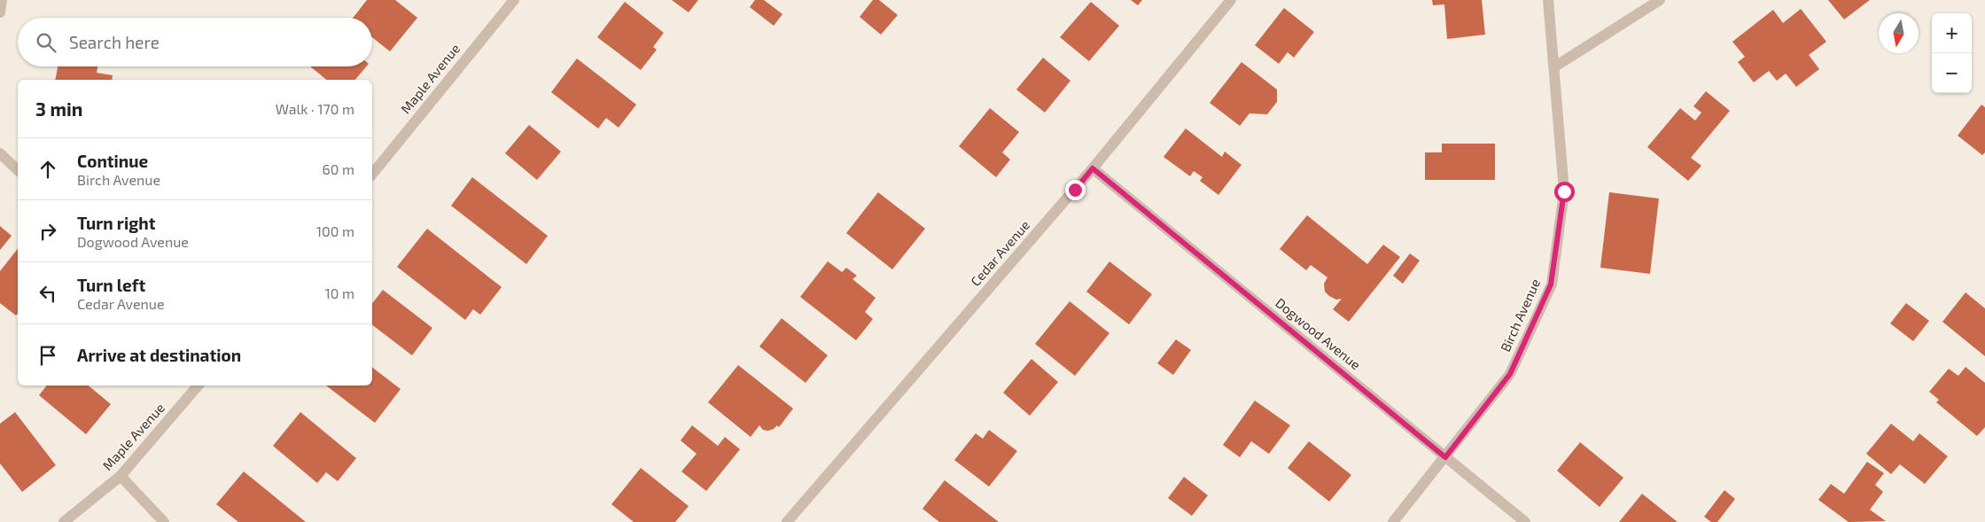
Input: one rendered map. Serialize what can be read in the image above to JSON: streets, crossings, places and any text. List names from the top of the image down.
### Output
{
  "streets": {
    "street": [
      "Maple Avenue",
      "Cedar Avenue",
      "Birch Avenue",
      "Dogwood Avenue"
    ]
  },
  "crossings": [
    ["Cedar Avenue", "Dogwood Avenue"],
    ["Birch Avenue", "Dogwood Avenue"]
  ],
  "north": "bottom",
  "page": {
    "map_buttons": ["+", "−"],
    "search": "Search here",
    "heading": ["3 min", "Walk · 170 m"],
    "list": [
      ["Continue", "Birch Avenue", "60 m"],
      ["Turn right", "Dogwood Avenue", "100 m"],
      ["Turn left", "Cedar Avenue", "10 m"],
      "Arrive at destination"
    ]
  }
}
